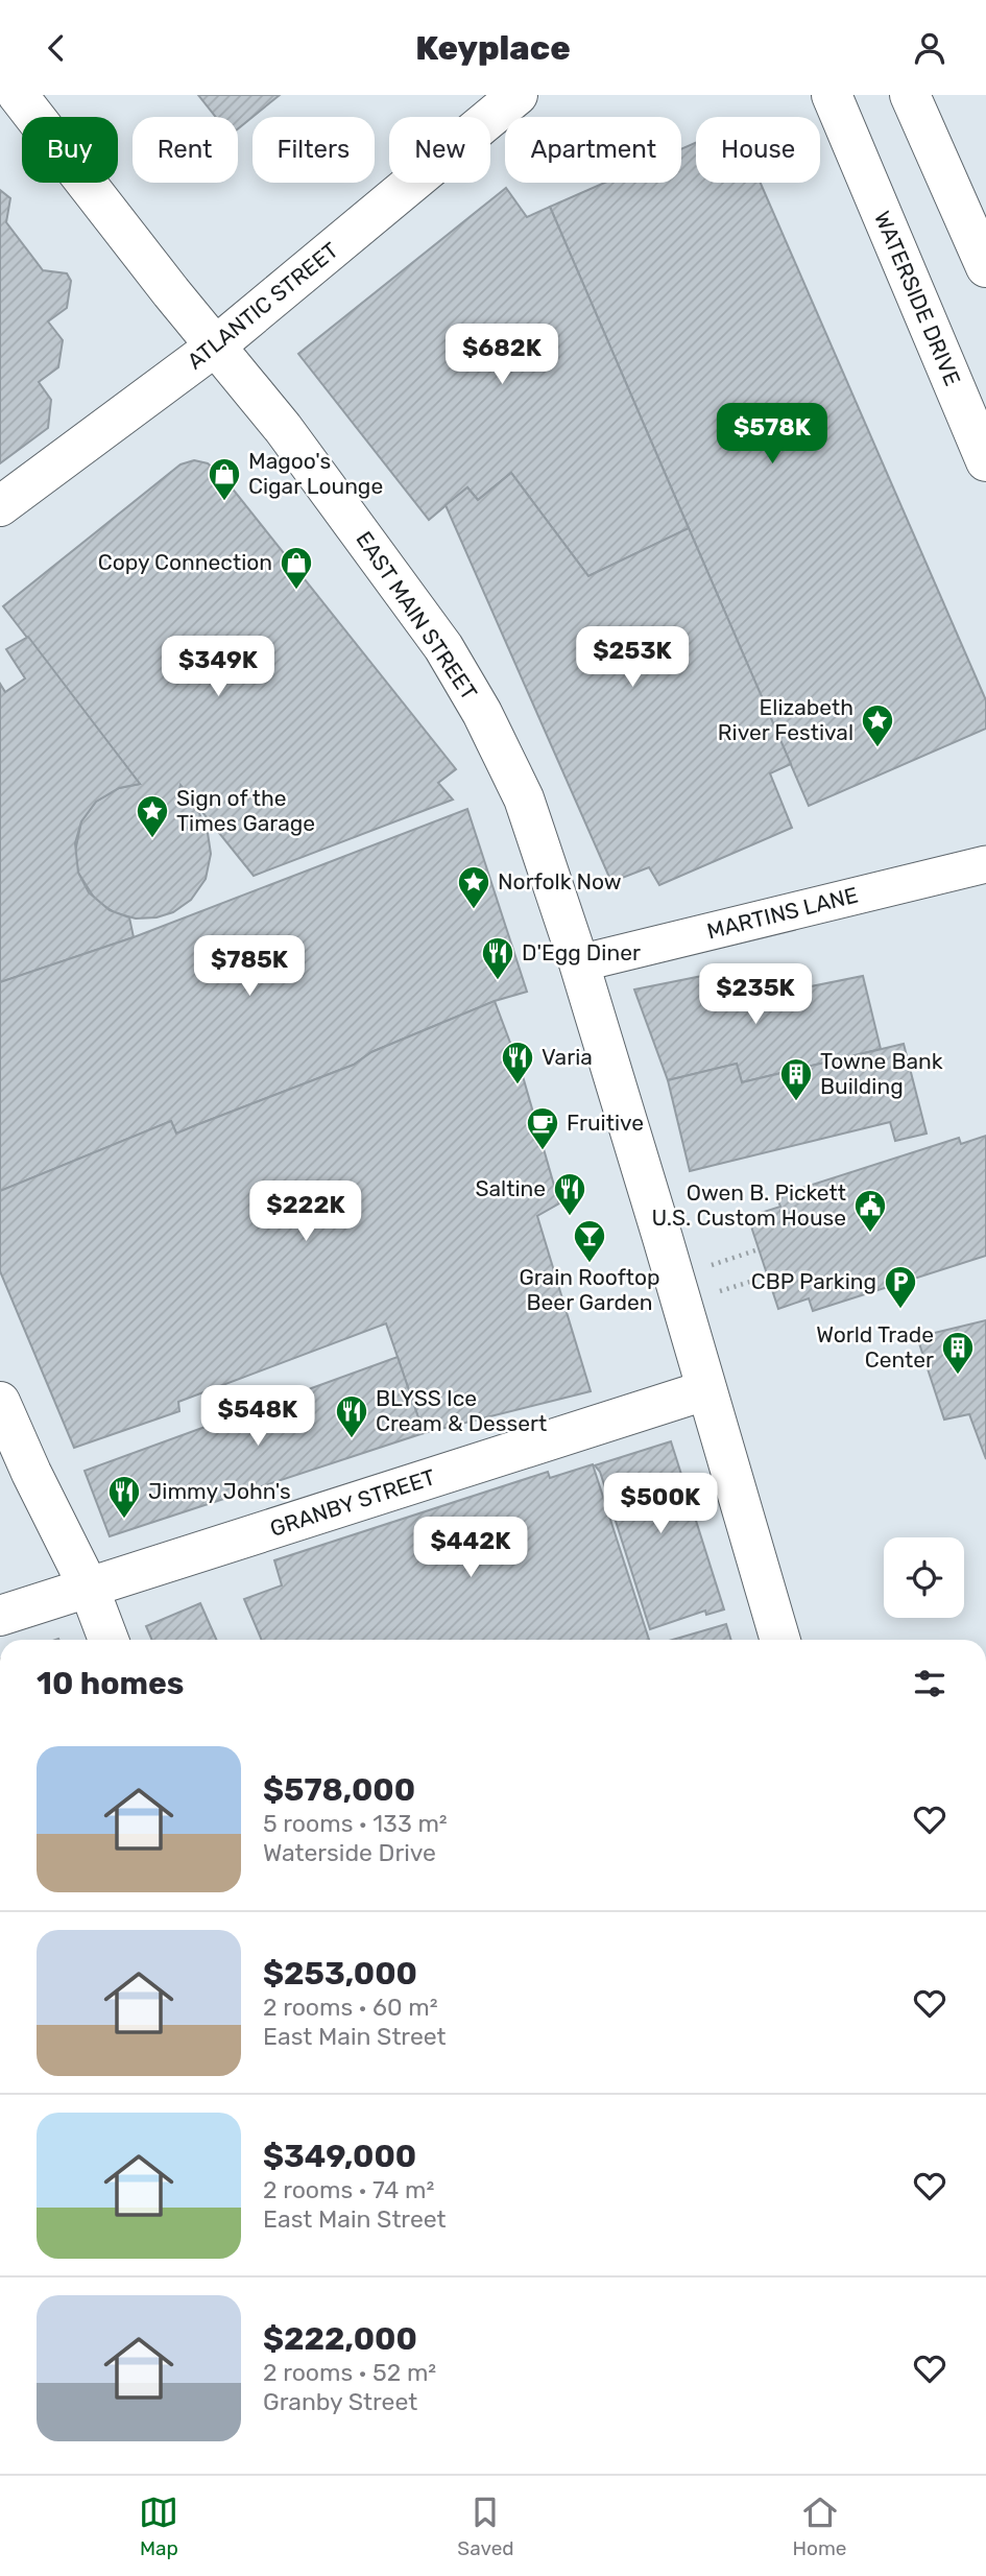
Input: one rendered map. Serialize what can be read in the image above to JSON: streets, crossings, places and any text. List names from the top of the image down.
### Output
{
  "streets": {
    "street": [
      "WATERSIDE DRIVE",
      "ATLANTIC STREET",
      "EAST MAIN STREET",
      "MARTINS LANE",
      "GRANBY STREET"
    ]
  },
  "crossings": [
    ["ATLANTIC STREET", "EAST MAIN STREET"],
    ["EAST MAIN STREET", "MARTINS LANE"],
    ["EAST MAIN STREET", "GRANBY STREET"]
  ],
  "places": {
    "shop": ["Magoo's Cigar Lounge", "Copy Connection"],
    "place": ["Elizabeth River Festival", "Sign of the Times Garage", "Norfolk Now"],
    "restaurant": [
      "D'Egg Diner",
      "Varia",
      "Saltine",
      "BLYSS Ice Cream & Dessert",
      "Jimmy John's"
    ],
    "building": ["Towne Bank Building", "World Trade Center"],
    "cafe": ["Fruitive"],
    "public building": ["Owen B. Pickett U.S. Custom House"],
    "bar": ["Grain Rooftop Beer Garden"],
    "parking": ["CBP Parking"]
  },
  "page": {
    "header": "Keyplace",
    "chip": [
      "Buy",
      "Rent",
      "Filters",
      "New",
      "Apartment",
      "House"
    ],
    "price": [
      "$682K",
      "$578K",
      "$253K",
      "$349K",
      "$785K",
      "$235K",
      "$222K",
      "$548K",
      "$500K",
      "$442K"
    ],
    "heading": "10 homes",
    "list": [
      {
        "name": "$578,000",
        "note": "5 rooms · 133 m² · Waterside Drive"
      },
      {
        "name": "$253,000",
        "note": "2 rooms · 60 m² · East Main Street"
      },
      {
        "name": "$349,000",
        "note": "2 rooms · 74 m² · East Main Street"
      },
      {
        "name": "$222,000",
        "note": "2 rooms · 52 m² · Granby Street"
      }
    ],
    "tabs": ["Map", "Saved", "Home"]
  }
}
